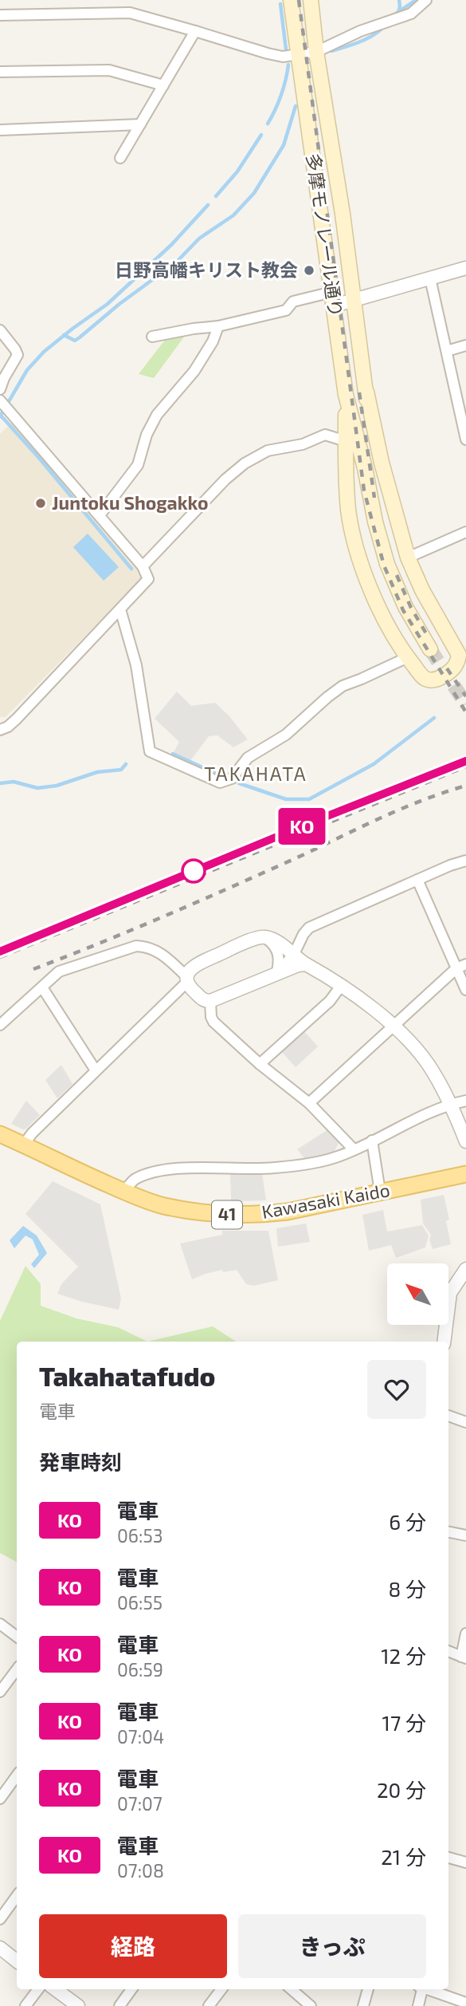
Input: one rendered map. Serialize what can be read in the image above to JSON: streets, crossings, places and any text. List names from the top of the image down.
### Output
{
  "streets": {
    "main road": ["多摩モノレール通り", "Kawasaki Kaido", "41"]
  },
  "districts": ["TAKAHATA"],
  "places": ["日野高幡キリスト教会", "Juntoku Shogakko"],
  "north": "top left",
  "page": {
    "on_map": "KO",
    "heading": [
      ["Takahatafudo", "電車"],
      "発車時刻"
    ],
    "list": [
      {
        "mark": "KO",
        "name": "電車",
        "note": "06:53",
        "value": "6 分"
      },
      {
        "mark": "KO",
        "name": "電車",
        "note": "06:55",
        "value": "8 分"
      },
      {
        "mark": "KO",
        "name": "電車",
        "note": "06:59",
        "value": "12 分"
      },
      {
        "mark": "KO",
        "name": "電車",
        "note": "07:04",
        "value": "17 分"
      },
      {
        "mark": "KO",
        "name": "電車",
        "note": "07:07",
        "value": "20 分"
      },
      {
        "mark": "KO",
        "name": "電車",
        "note": "07:08",
        "value": "21 分"
      }
    ],
    "buttons": ["経路", "きっぷ"]
  }
}
